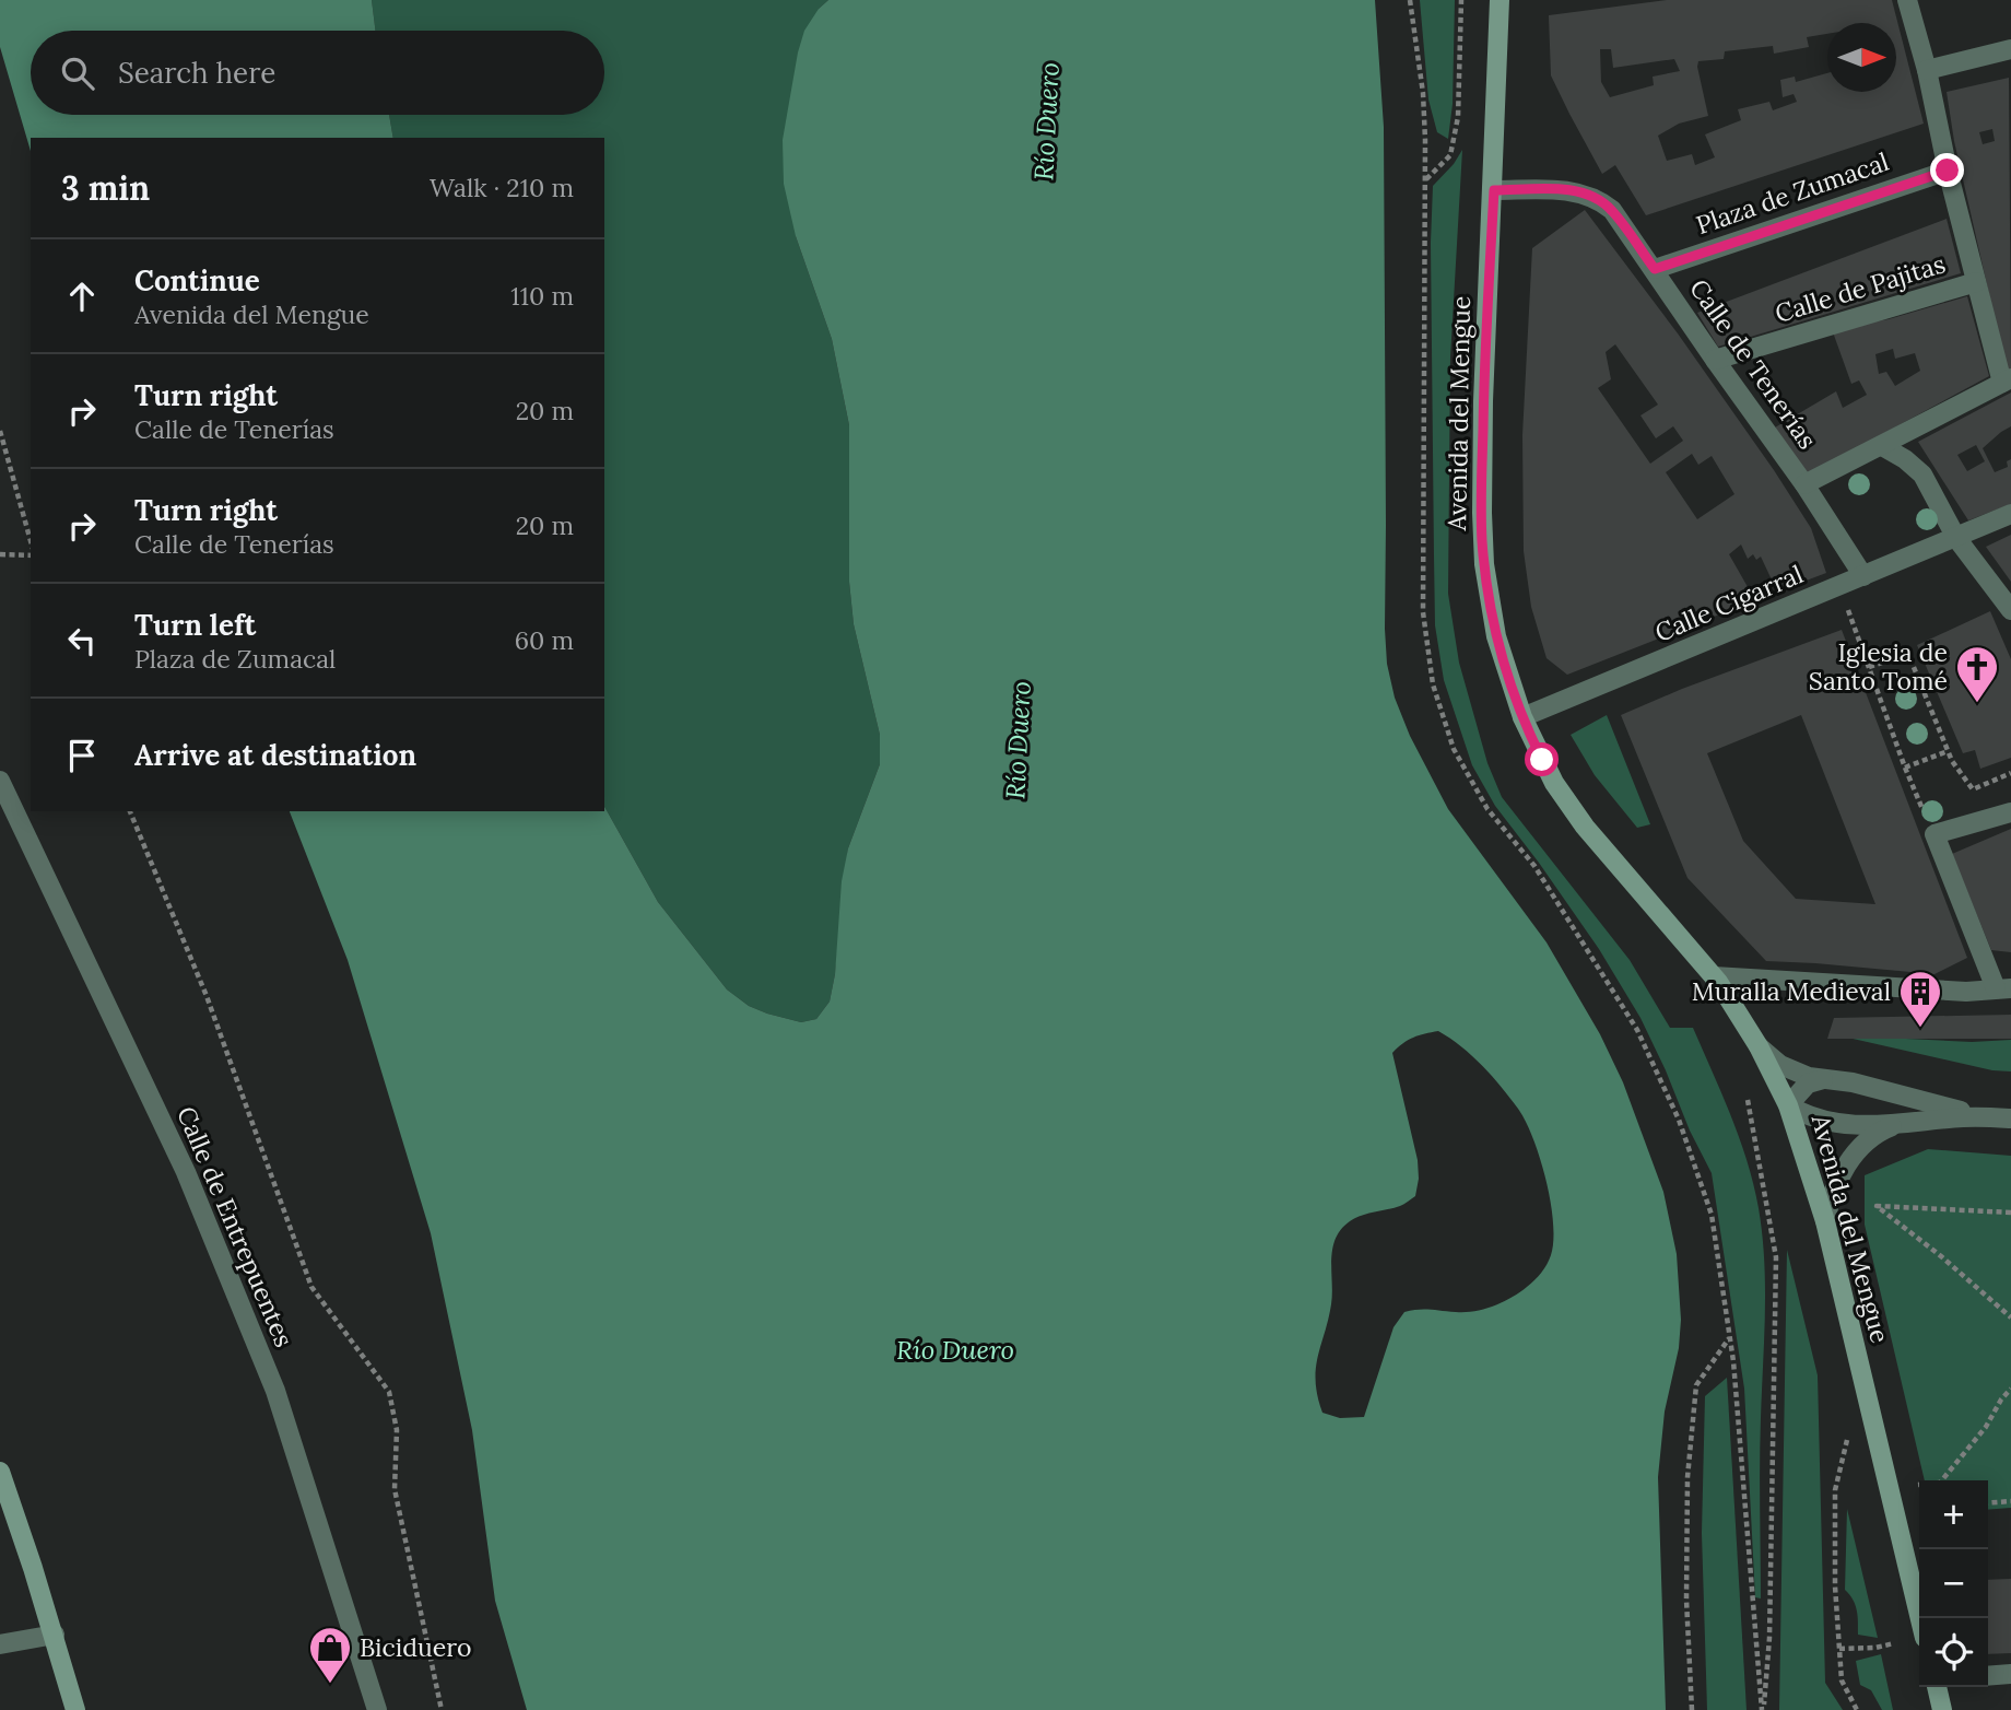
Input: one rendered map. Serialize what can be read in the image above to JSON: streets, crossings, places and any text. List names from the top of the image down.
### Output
{
  "streets": {
    "street": [
      "Plaza de Zumacal",
      "Calle de Pajitas",
      "Calle de Tenerías",
      "Avenida del Mengue",
      "Calle Cigarral",
      "Calle de Entrepuentes"
    ]
  },
  "crossings": [
    ["Plaza de Zumacal", "Calle de Tenerías"],
    ["Calle de Pajitas", "Calle de Tenerías"],
    ["Calle de Tenerías", "Avenida del Mengue"],
    ["Calle de Tenerías", "Calle Cigarral"],
    ["Avenida del Mengue", "Calle Cigarral"]
  ],
  "water": ["Río Duero"],
  "places": {
    "church": ["Iglesia de Santo Tomé"],
    "building": ["Muralla Medieval"],
    "shop": ["Biciduero"]
  },
  "north": "right",
  "page": {
    "search": "Search here",
    "heading": ["3 min", "Walk · 210 m"],
    "list": [
      ["Continue", "Avenida del Mengue", "110 m"],
      ["Turn right", "Calle de Tenerías", "20 m"],
      ["Turn right", "Calle de Tenerías", "20 m"],
      ["Turn left", "Plaza de Zumacal", "60 m"],
      "Arrive at destination"
    ],
    "map_buttons": ["+", "−"]
  }
}
